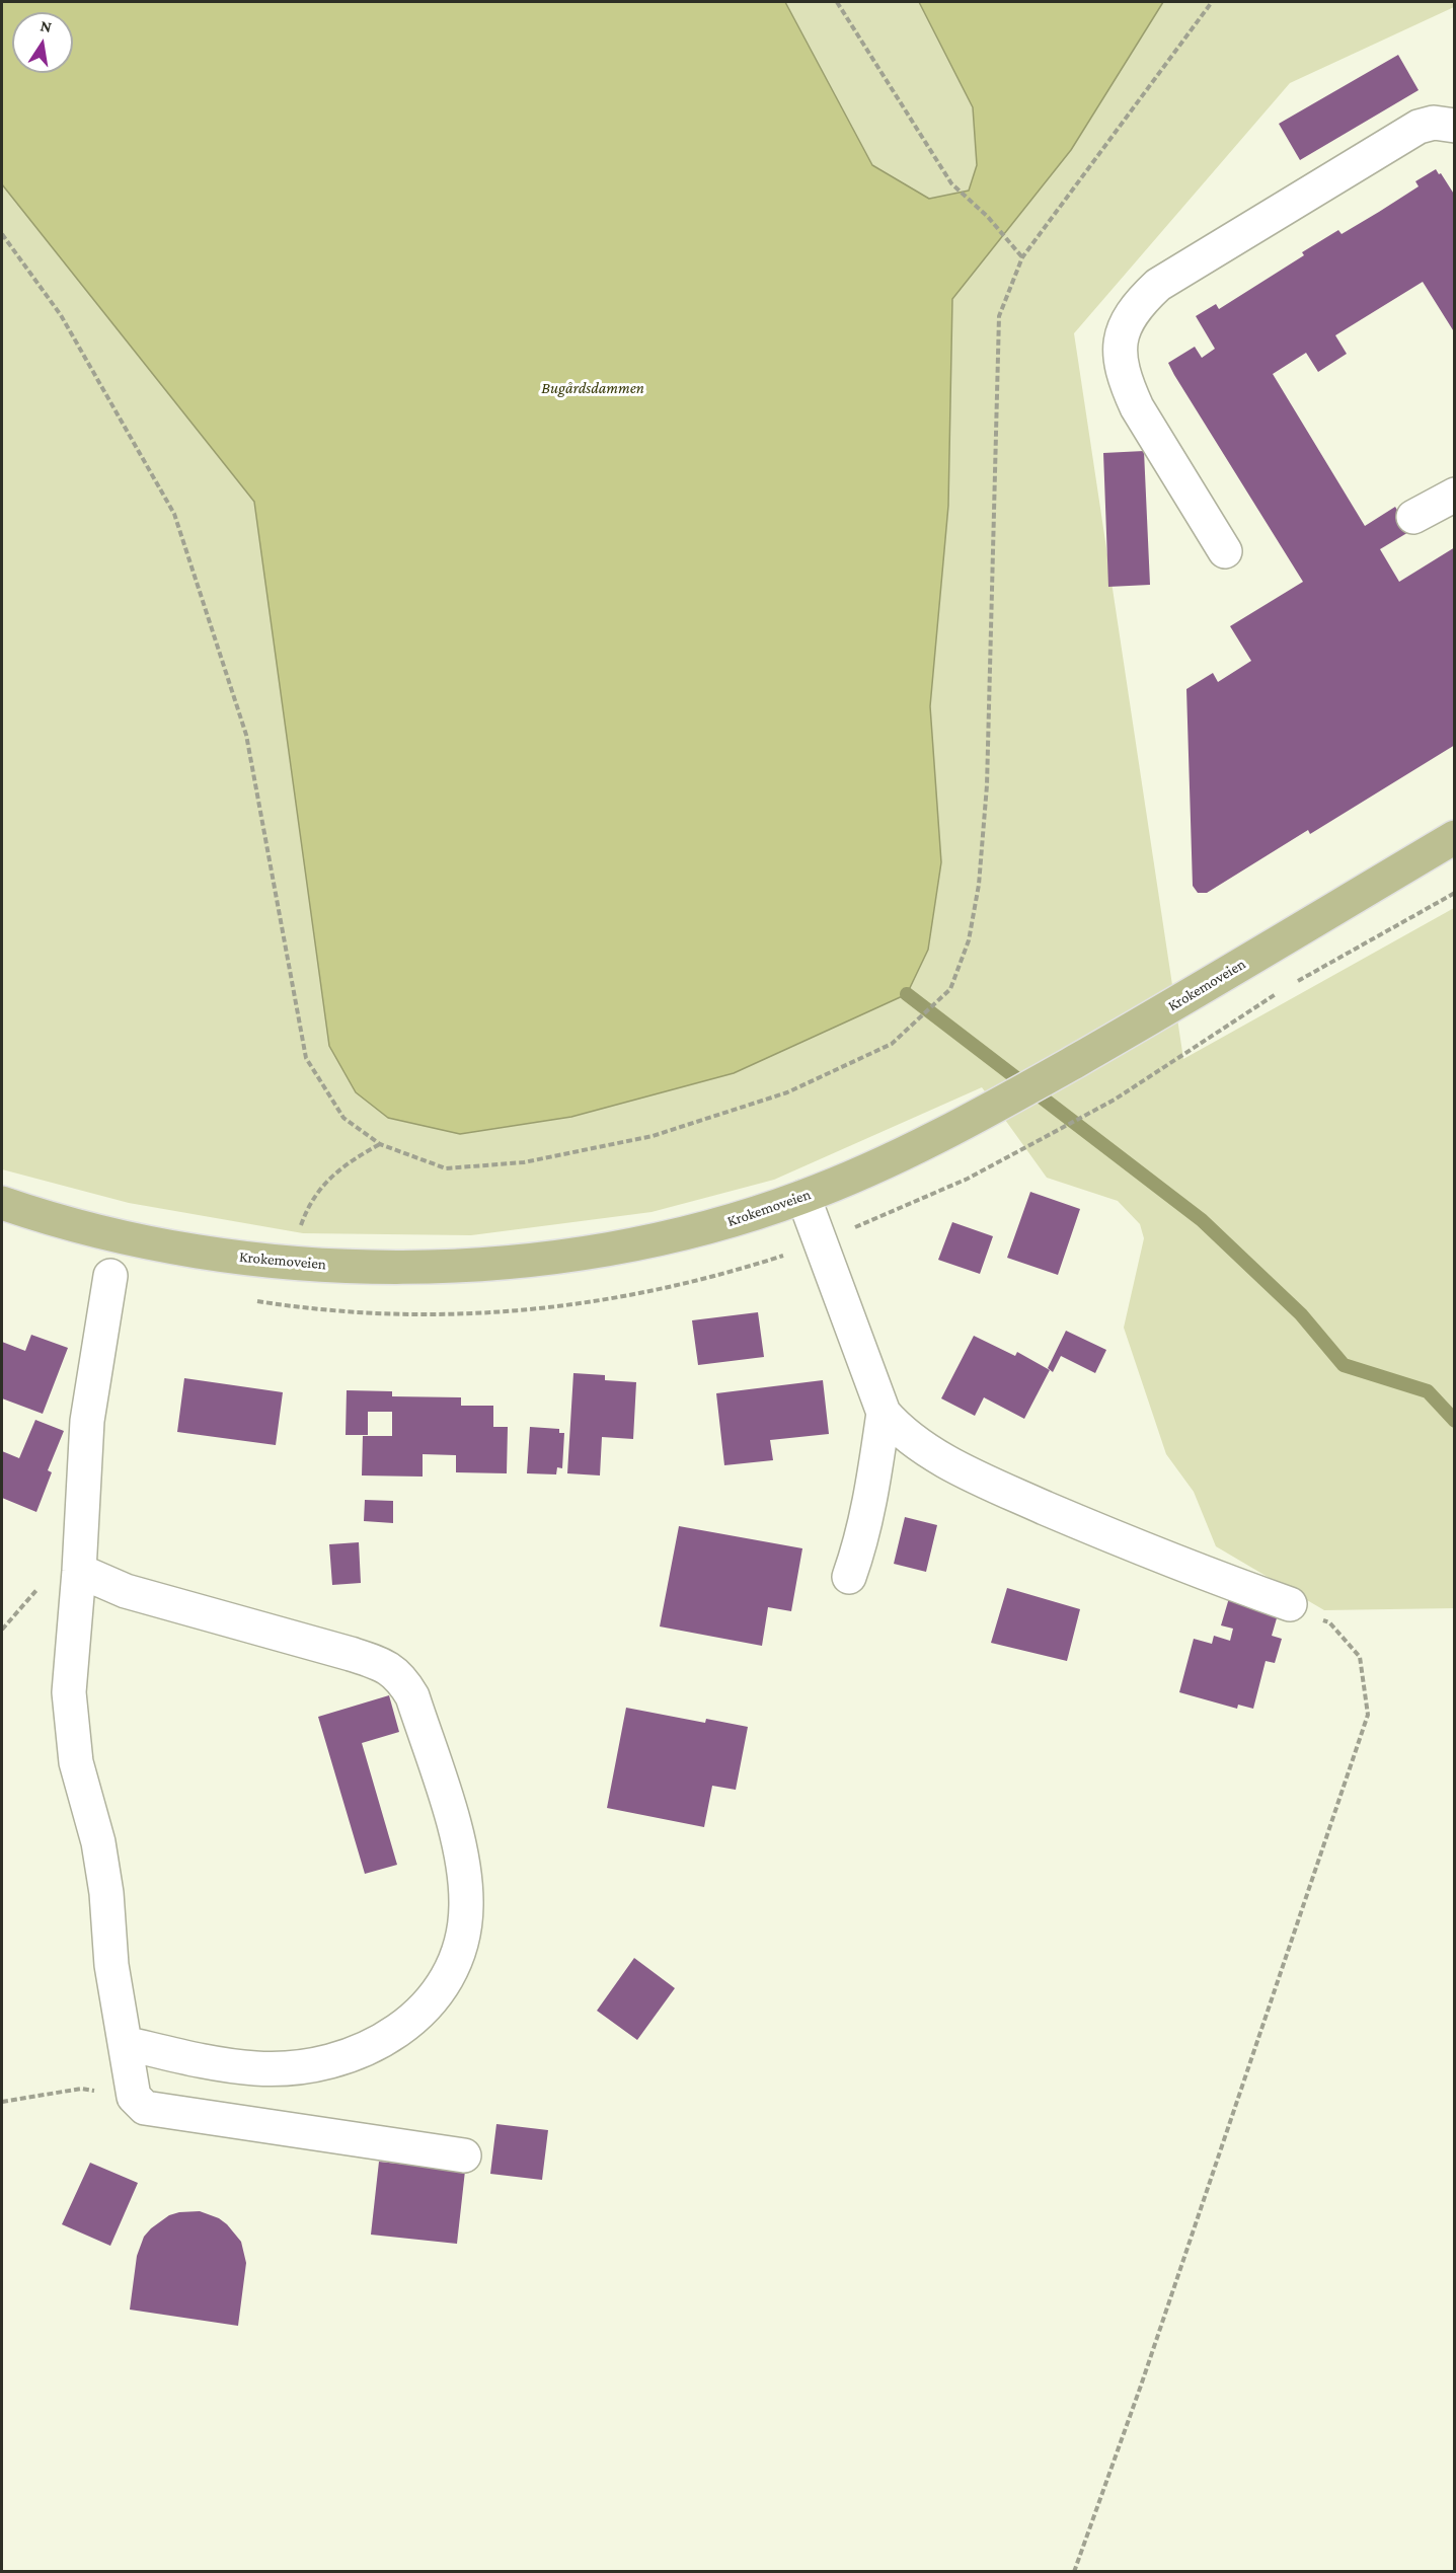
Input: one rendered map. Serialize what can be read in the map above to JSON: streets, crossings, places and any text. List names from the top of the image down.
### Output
{
  "streets": {
    "main road": ["Krokemoveien"]
  },
  "water": ["Bugårdsdammen"],
  "north": "top"
}
